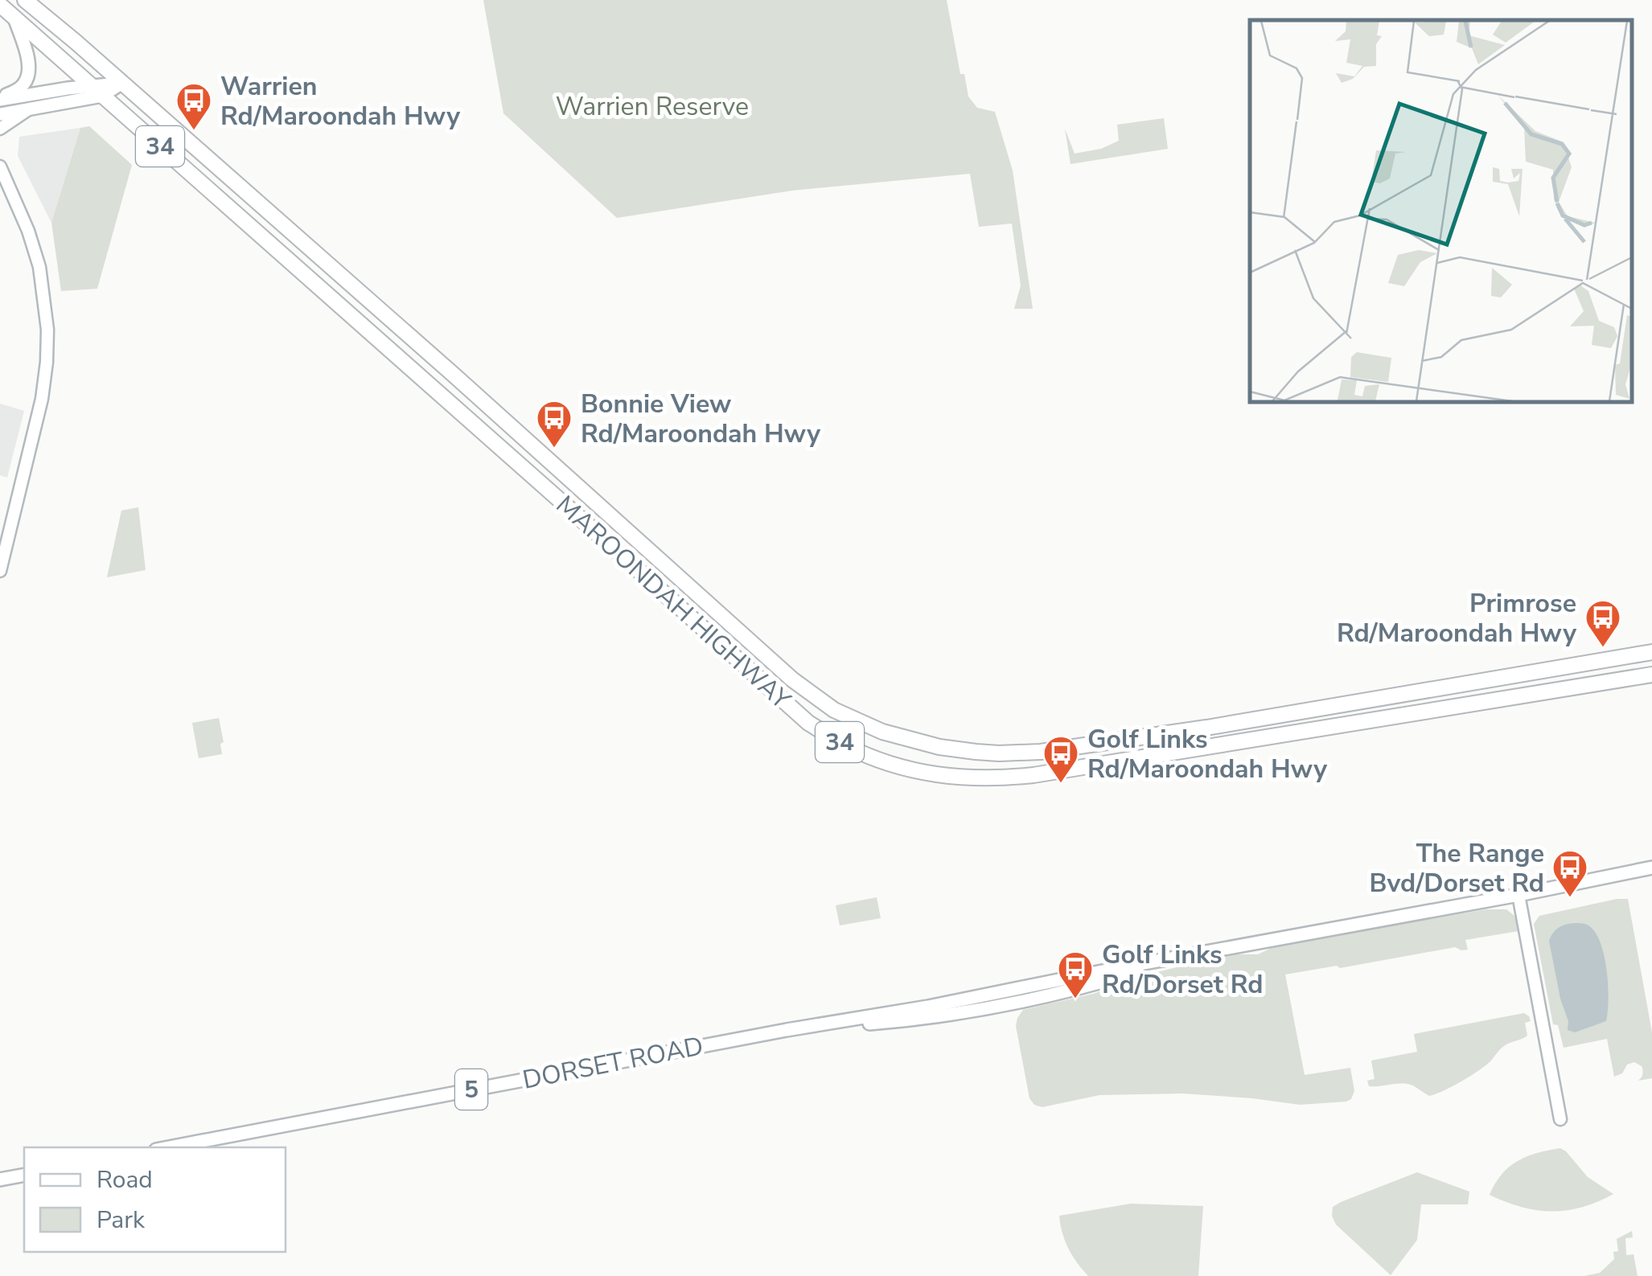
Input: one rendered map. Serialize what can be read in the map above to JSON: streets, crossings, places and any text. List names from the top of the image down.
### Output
{
  "streets": {
    "highway": ["34", "MAROONDAH HIGHWAY"],
    "main road": ["DORSET ROAD", "5"]
  },
  "parks": ["Warrien Reserve"],
  "places": {
    "bus stop": [
      "Warrien Rd/Maroondah Hwy",
      "Bonnie View Rd/Maroondah Hwy",
      "Primrose Rd/Maroondah Hwy",
      "Golf Links Rd/Maroondah Hwy",
      "The Range Bvd/Dorset Rd",
      "Golf Links Rd/Dorset Rd"
    ]
  },
  "legend": ["Road", "Park"]
}
